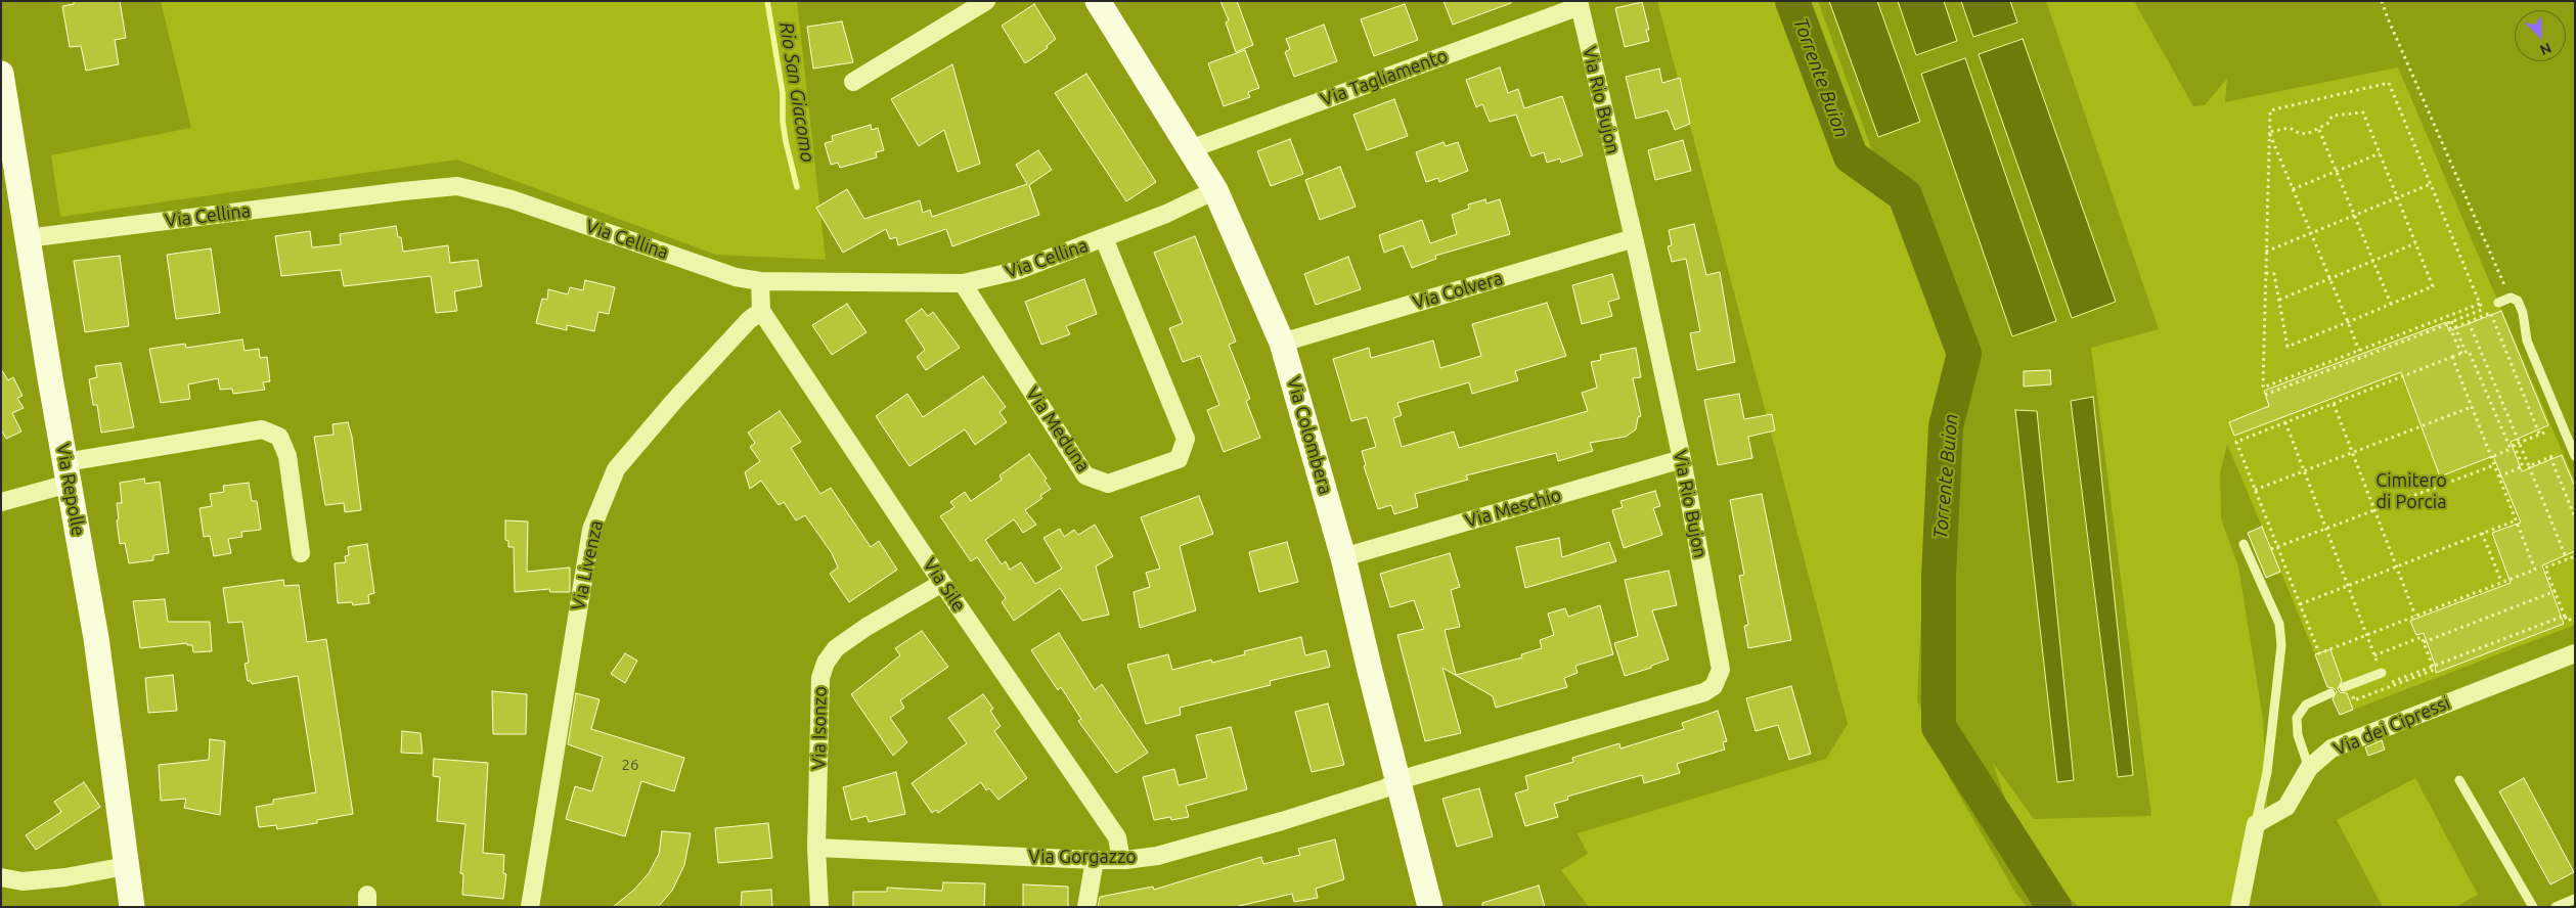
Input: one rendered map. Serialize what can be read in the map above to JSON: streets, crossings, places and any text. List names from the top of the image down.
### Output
{
  "streets": {
    "street": [
      "Via Tagliamento",
      "Via Rio Bujon",
      "Via Cellina",
      "Via Colvera",
      "Via Meduna",
      "Via Colombera",
      "Via Repolle",
      "Via Meschio",
      "Via Livenza",
      "Via Sile",
      "Via dei Cipressi",
      "Via Isonzo",
      "Via Gorgazzo"
    ]
  },
  "crossings": [
    ["Via Tagliamento", "Via Rio Bujon"],
    ["Via Tagliamento", "Via Colombera"],
    ["Via Rio Bujon", "Via Colvera"],
    ["Via Rio Bujon", "Via Colombera"],
    ["Via Rio Bujon", "Via Meschio"],
    ["Via Rio Bujon", "Via Gorgazzo"],
    ["Via Cellina", "Via Meduna"],
    ["Via Cellina", "Via Colombera"],
    ["Via Cellina", "Via Repolle"],
    ["Via Colvera", "Via Colombera"],
    ["Via Colombera", "Via Meschio"],
    ["Via Colombera", "Via Gorgazzo"],
    ["Via Livenza", "Via Sile"],
    ["Via Sile", "Via Isonzo"],
    ["Via Sile", "Via Gorgazzo"],
    ["Via Isonzo", "Via Gorgazzo"]
  ],
  "water": ["Torrente Buion", "Rio San Giacomo"],
  "parks": ["Cimitero di Porcia"],
  "house_numbers": ["26"],
  "north": "bottom right"
}
